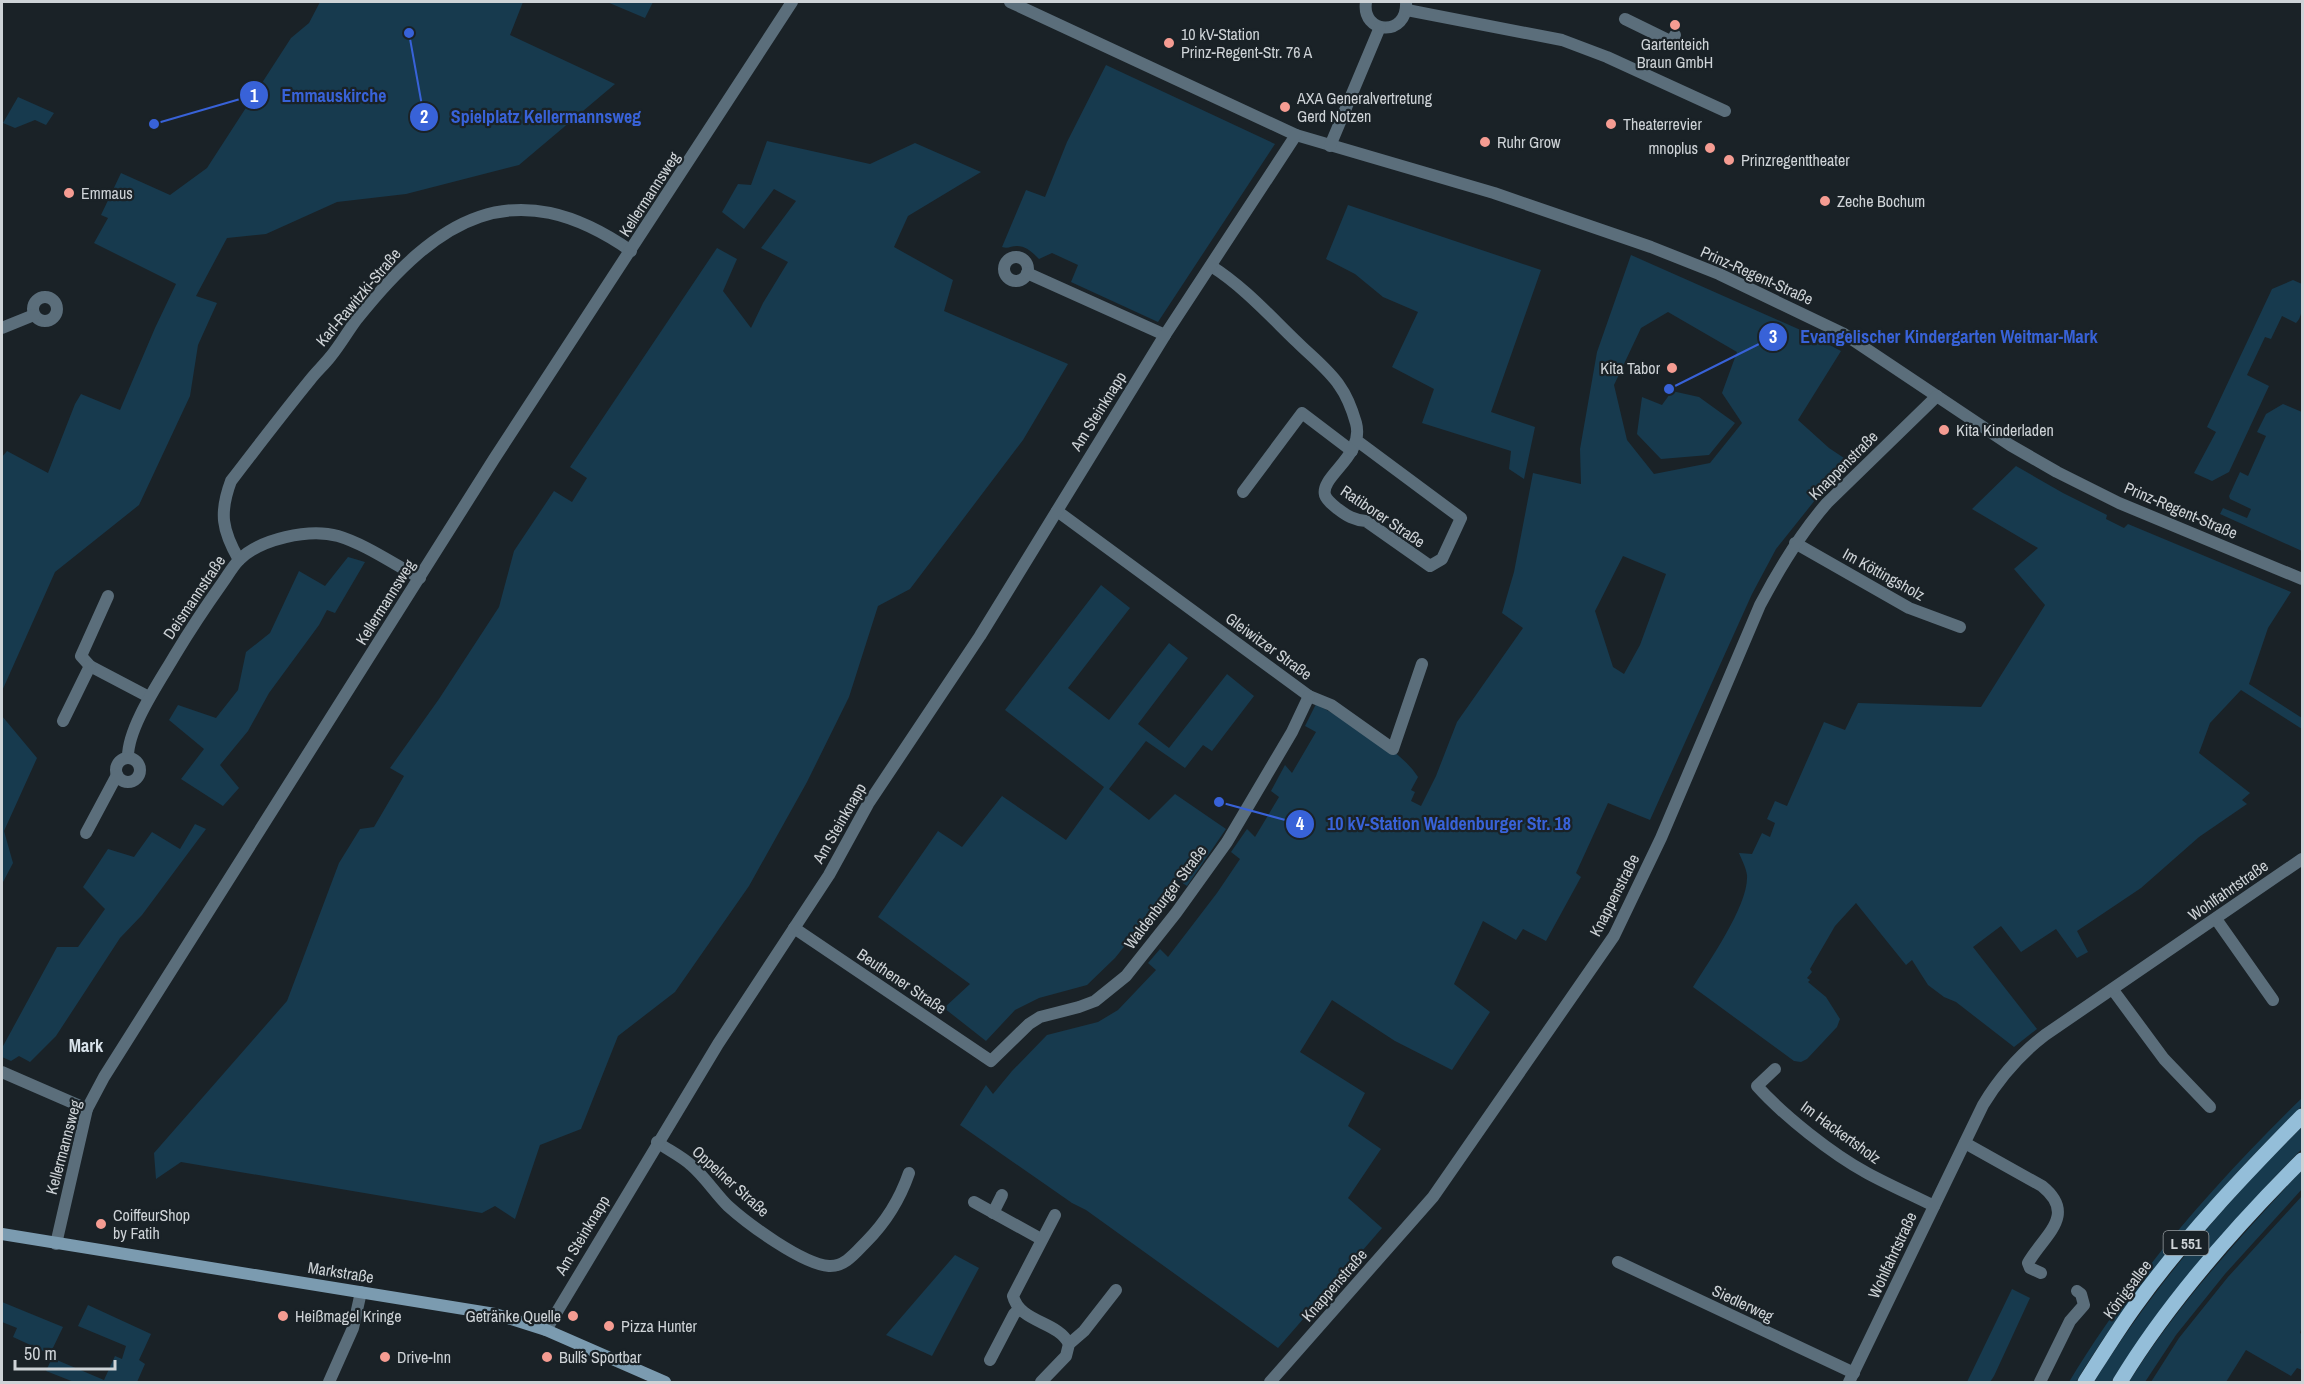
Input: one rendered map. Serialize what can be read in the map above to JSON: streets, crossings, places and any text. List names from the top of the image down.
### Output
{
  "streets": {
    "main road": ["L 551", "Markstraße", "Königsallee"],
    "street": [
      "Kellermannsweg",
      "Prinz-Regent-Straße",
      "Karl-Rawitzki-Straße",
      "Am Steinknapp",
      "Knappenstraße",
      "Ratiborer Straße",
      "Im Köttingsholz",
      "Deismannstraße",
      "Gleiwitzer Straße",
      "Wohlfahrtstraße",
      "Waldenburger Straße",
      "Beuthener Straße",
      "Im Hackertsholz",
      "Oppelner Straße",
      "Siedlerweg"
    ]
  },
  "crossings": [
    ["Kellermannsweg", "Karl-Rawitzki-Straße"],
    ["Kellermannsweg", "Deismannstraße"],
    ["Kellermannsweg", "Markstraße"],
    ["Prinz-Regent-Straße", "Am Steinknapp"],
    ["Prinz-Regent-Straße", "Knappenstraße"],
    ["Karl-Rawitzki-Straße", "Deismannstraße"],
    ["Am Steinknapp", "Gleiwitzer Straße"],
    ["Am Steinknapp", "Beuthener Straße"],
    ["Am Steinknapp", "Oppelner Straße"],
    ["Am Steinknapp", "Markstraße"],
    ["Knappenstraße", "Im Köttingsholz"],
    ["Gleiwitzer Straße", "Waldenburger Straße"],
    ["Wohlfahrtstraße", "Im Hackertsholz"],
    ["Wohlfahrtstraße", "Siedlerweg"],
    ["Waldenburger Straße", "Beuthener Straße"]
  ],
  "districts": ["Mark"],
  "places": [
    "Gartenteich Braun GmbH",
    "Spielplatz Kellermannsweg",
    "10 kV-Station Prinz-Regent-Str. 76 A",
    "AXA Generalvertretung Gerd Notzen",
    "Emmauskirche",
    "Theaterrevier",
    "Ruhr Grow",
    "mnoplus",
    "Prinzregenttheater",
    "Emmaus",
    "Zeche Bochum",
    "Kita Tabor",
    "Evangelischer Kindergarten Weitmar-Mark",
    "Kita Kinderladen",
    "10 kV-Station Waldenburger Str. 18",
    "CoiffeurShop by Fatih",
    "Heißmagel Kringe",
    "Getränke Quelle",
    "Pizza Hunter",
    "Drive-Inn",
    "Bull´s Sportbar"
  ],
  "scale_bar": "50 m"
}
